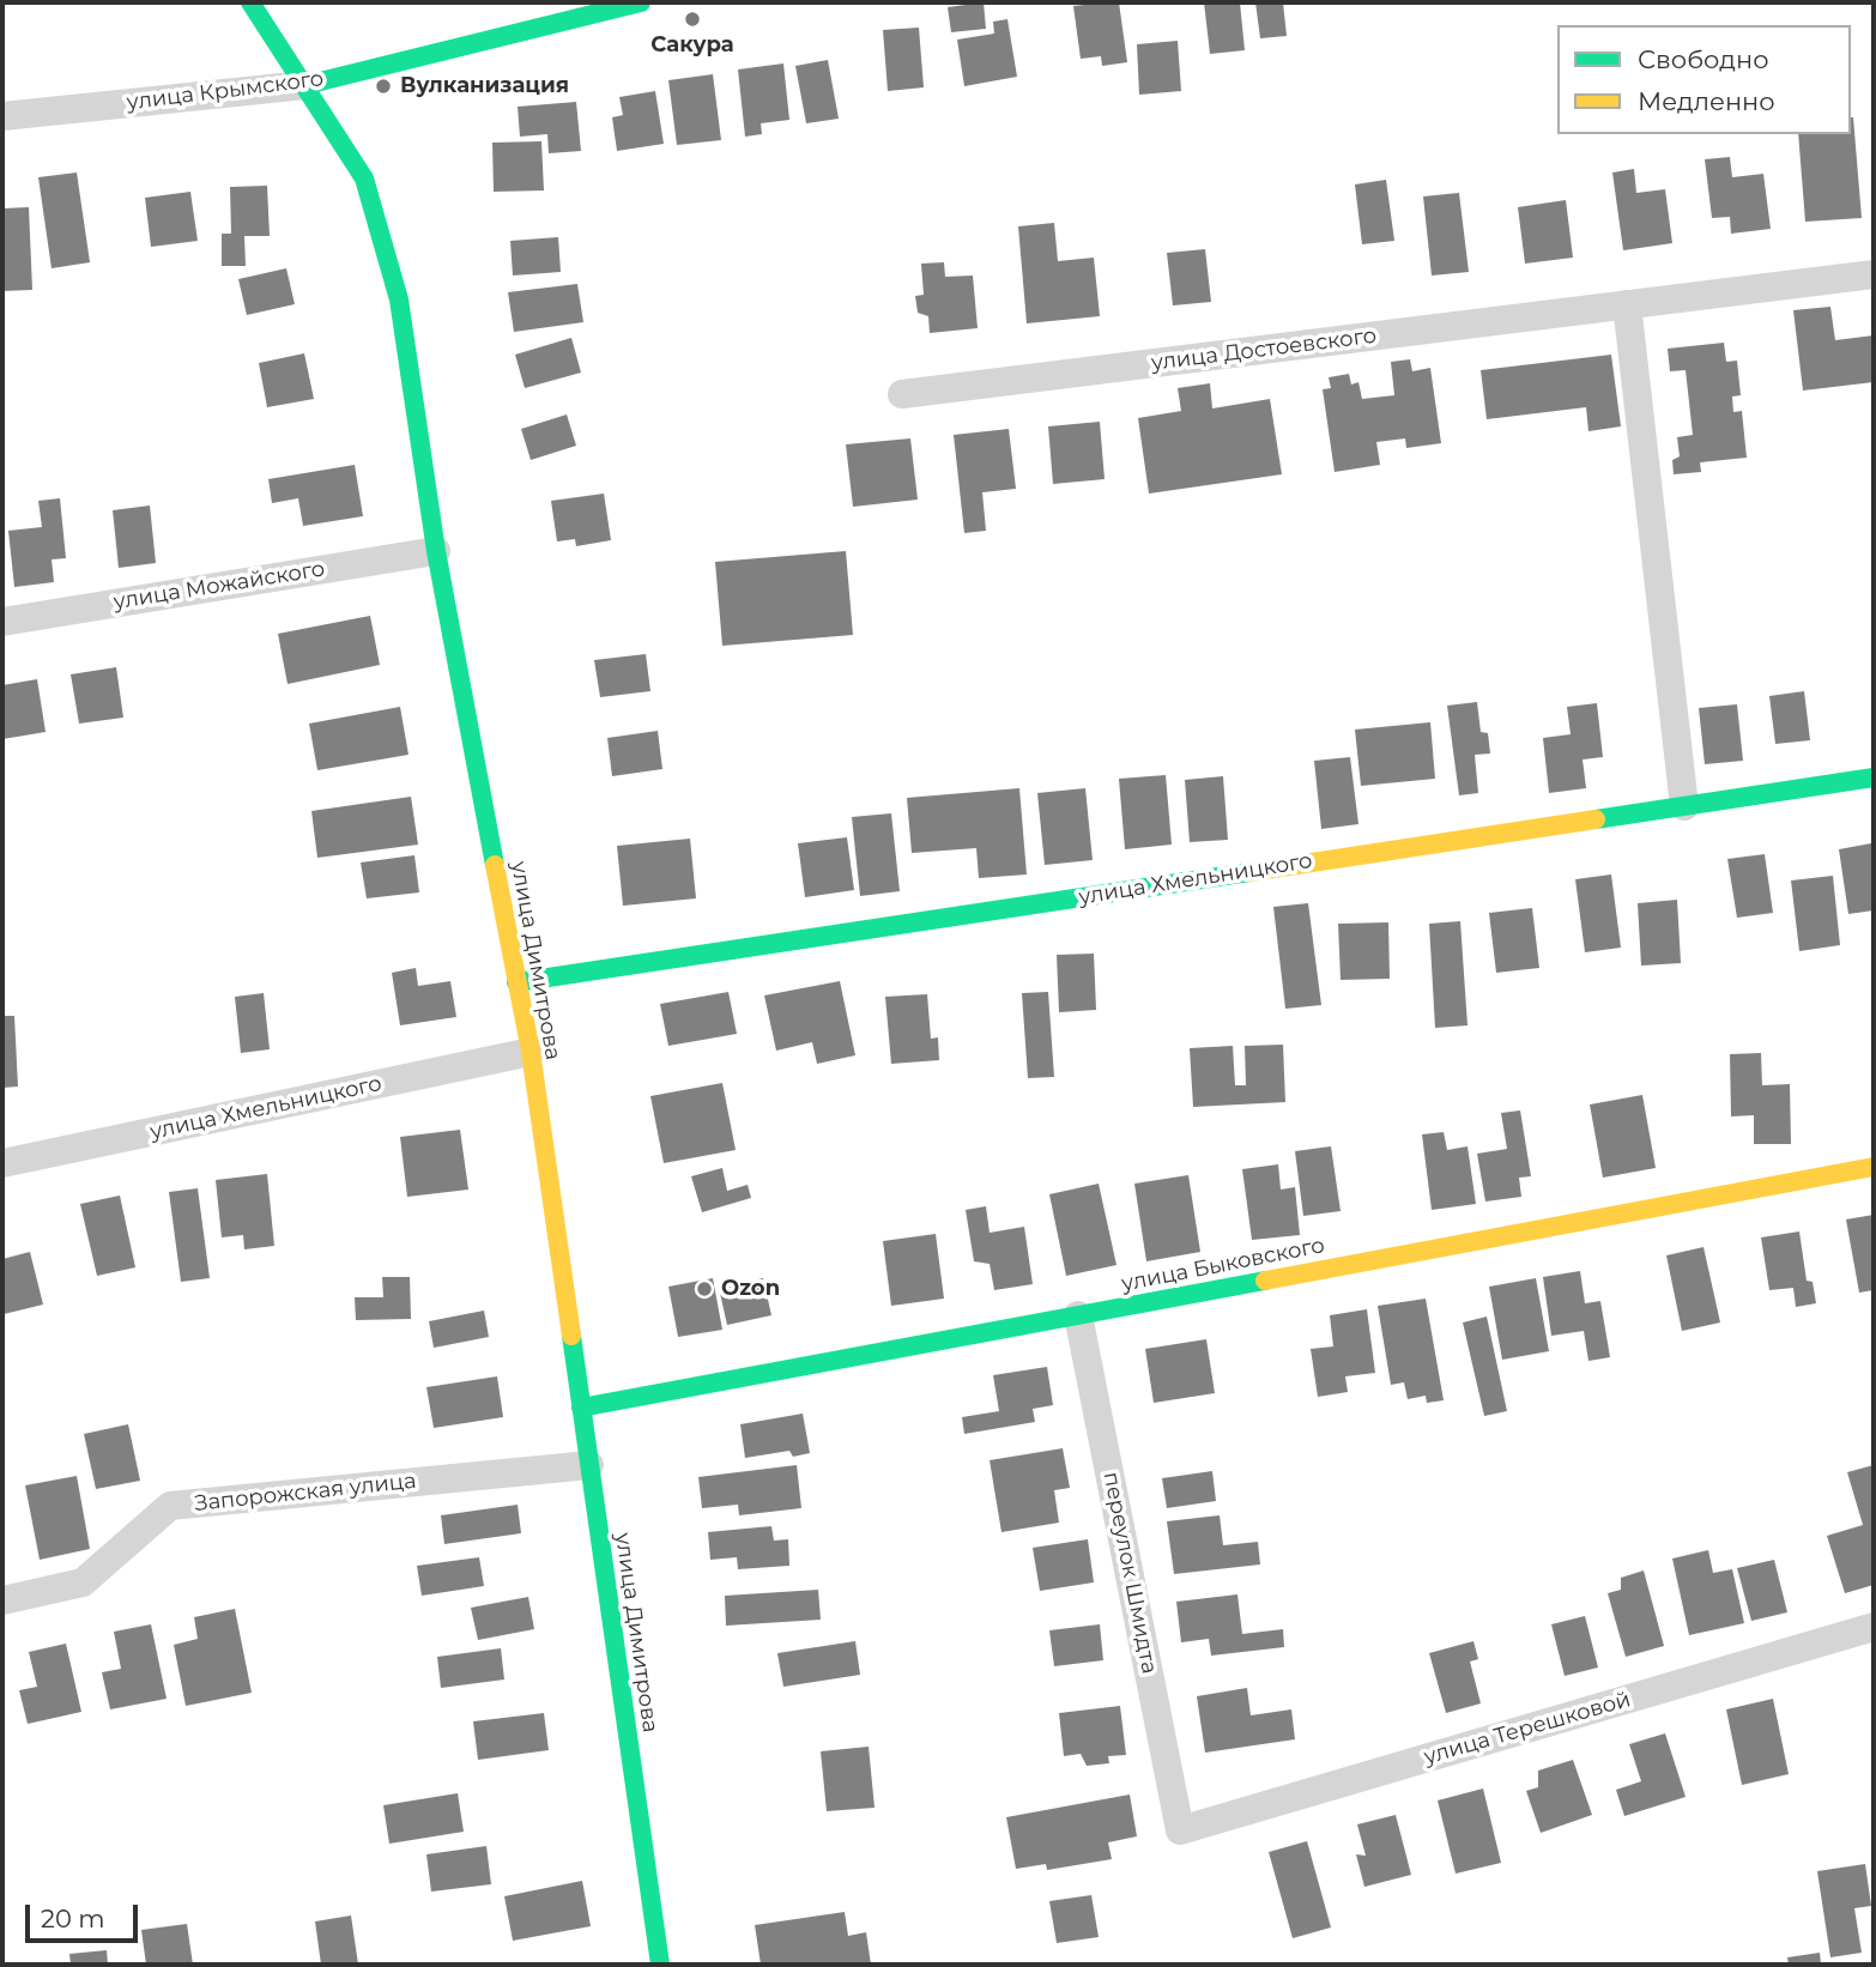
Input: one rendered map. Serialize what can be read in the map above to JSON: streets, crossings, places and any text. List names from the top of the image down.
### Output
{
  "streets": {
    "street": [
      "улица Крымского",
      "улица Достоевского",
      "улица Можайского",
      "улица Хмельницкого",
      "улица Димитрова",
      "улица Быковского",
      "Запорожская улица",
      "переулок Шмидта",
      "улица Терешковой"
    ]
  },
  "crossings": [
    ["улица Крымского", "улица Димитрова"],
    ["улица Можайского", "улица Димитрова"],
    ["улица Хмельницкого", "улица Димитрова"],
    ["улица Димитрова", "улица Быковского"],
    ["улица Димитрова", "Запорожская улица"],
    ["улица Быковского", "переулок Шмидта"],
    ["переулок Шмидта", "улица Терешковой"]
  ],
  "places": ["Сакура", "Вулканизация", "Ozon"],
  "legend": ["Свободно", "Медленно"],
  "scale_bar": "20 m"
}
